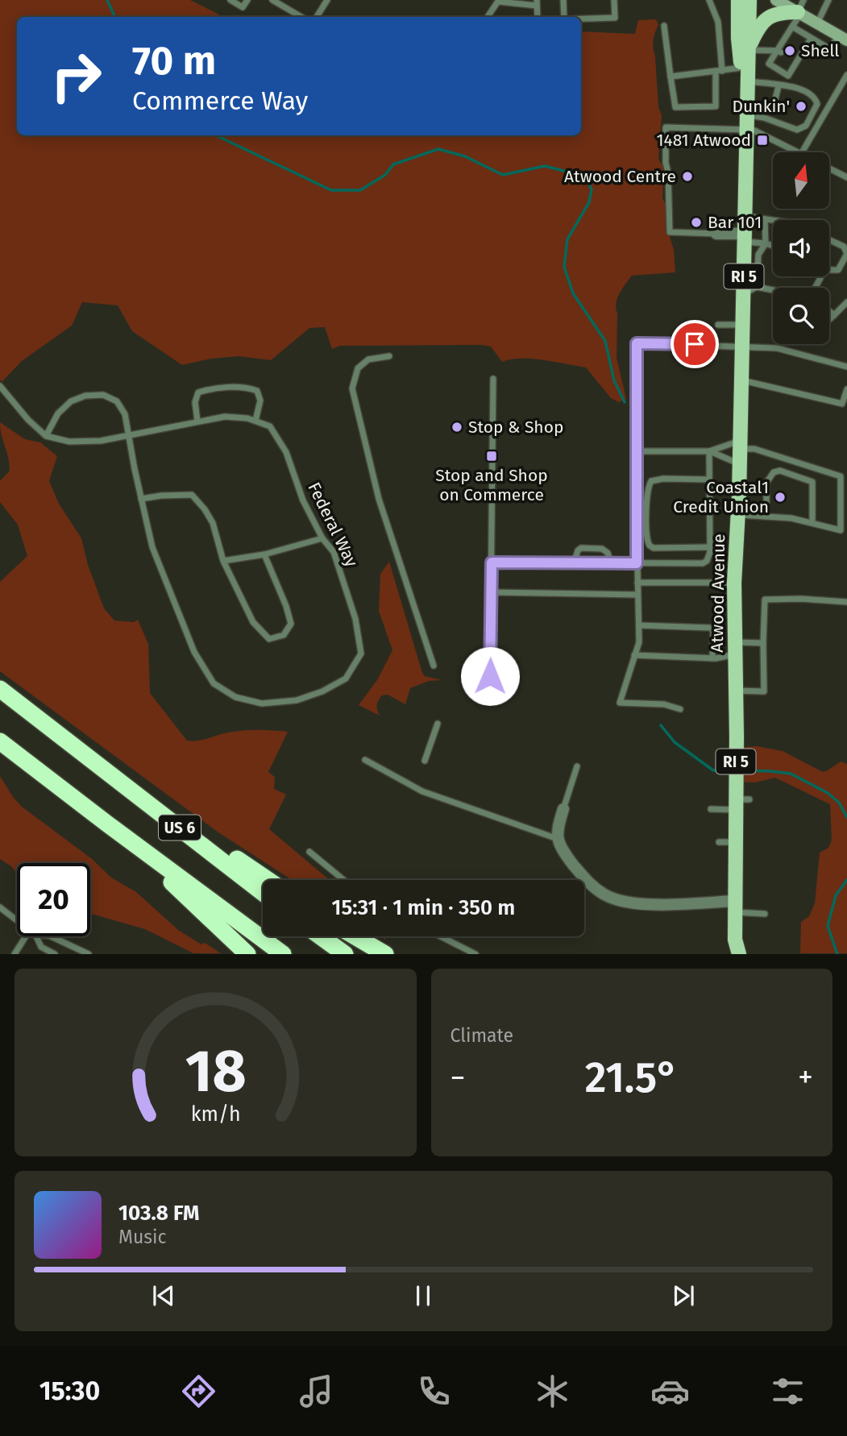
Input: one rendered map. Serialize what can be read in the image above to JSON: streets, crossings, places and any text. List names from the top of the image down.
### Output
{
  "streets": {
    "highway": ["US 6"],
    "main road": ["RI 5", "Atwood Avenue"],
    "lane": ["Federal Way"]
  },
  "places": {
    "other": [
      "Shell",
      "Dunkin'",
      "Atwood Centre",
      "Bar 101",
      "Stop & Shop",
      "Coastal1 Credit Union"
    ],
    "transit": ["1481 Atwood", "Stop and Shop on Commerce"]
  },
  "north": "top",
  "page": {
    "turn": ["70 m", "Commerce Way"],
    "limit": "20",
    "trip": "15:31 · 1 min · 350 m",
    "tile": "Climate",
    "heat": ["−", "21.5°", "+"],
    "song": ["103.8 FM", "Music"],
    "tabs": "15:30",
    "gauge": ["18", "km/h"]
  }
}
